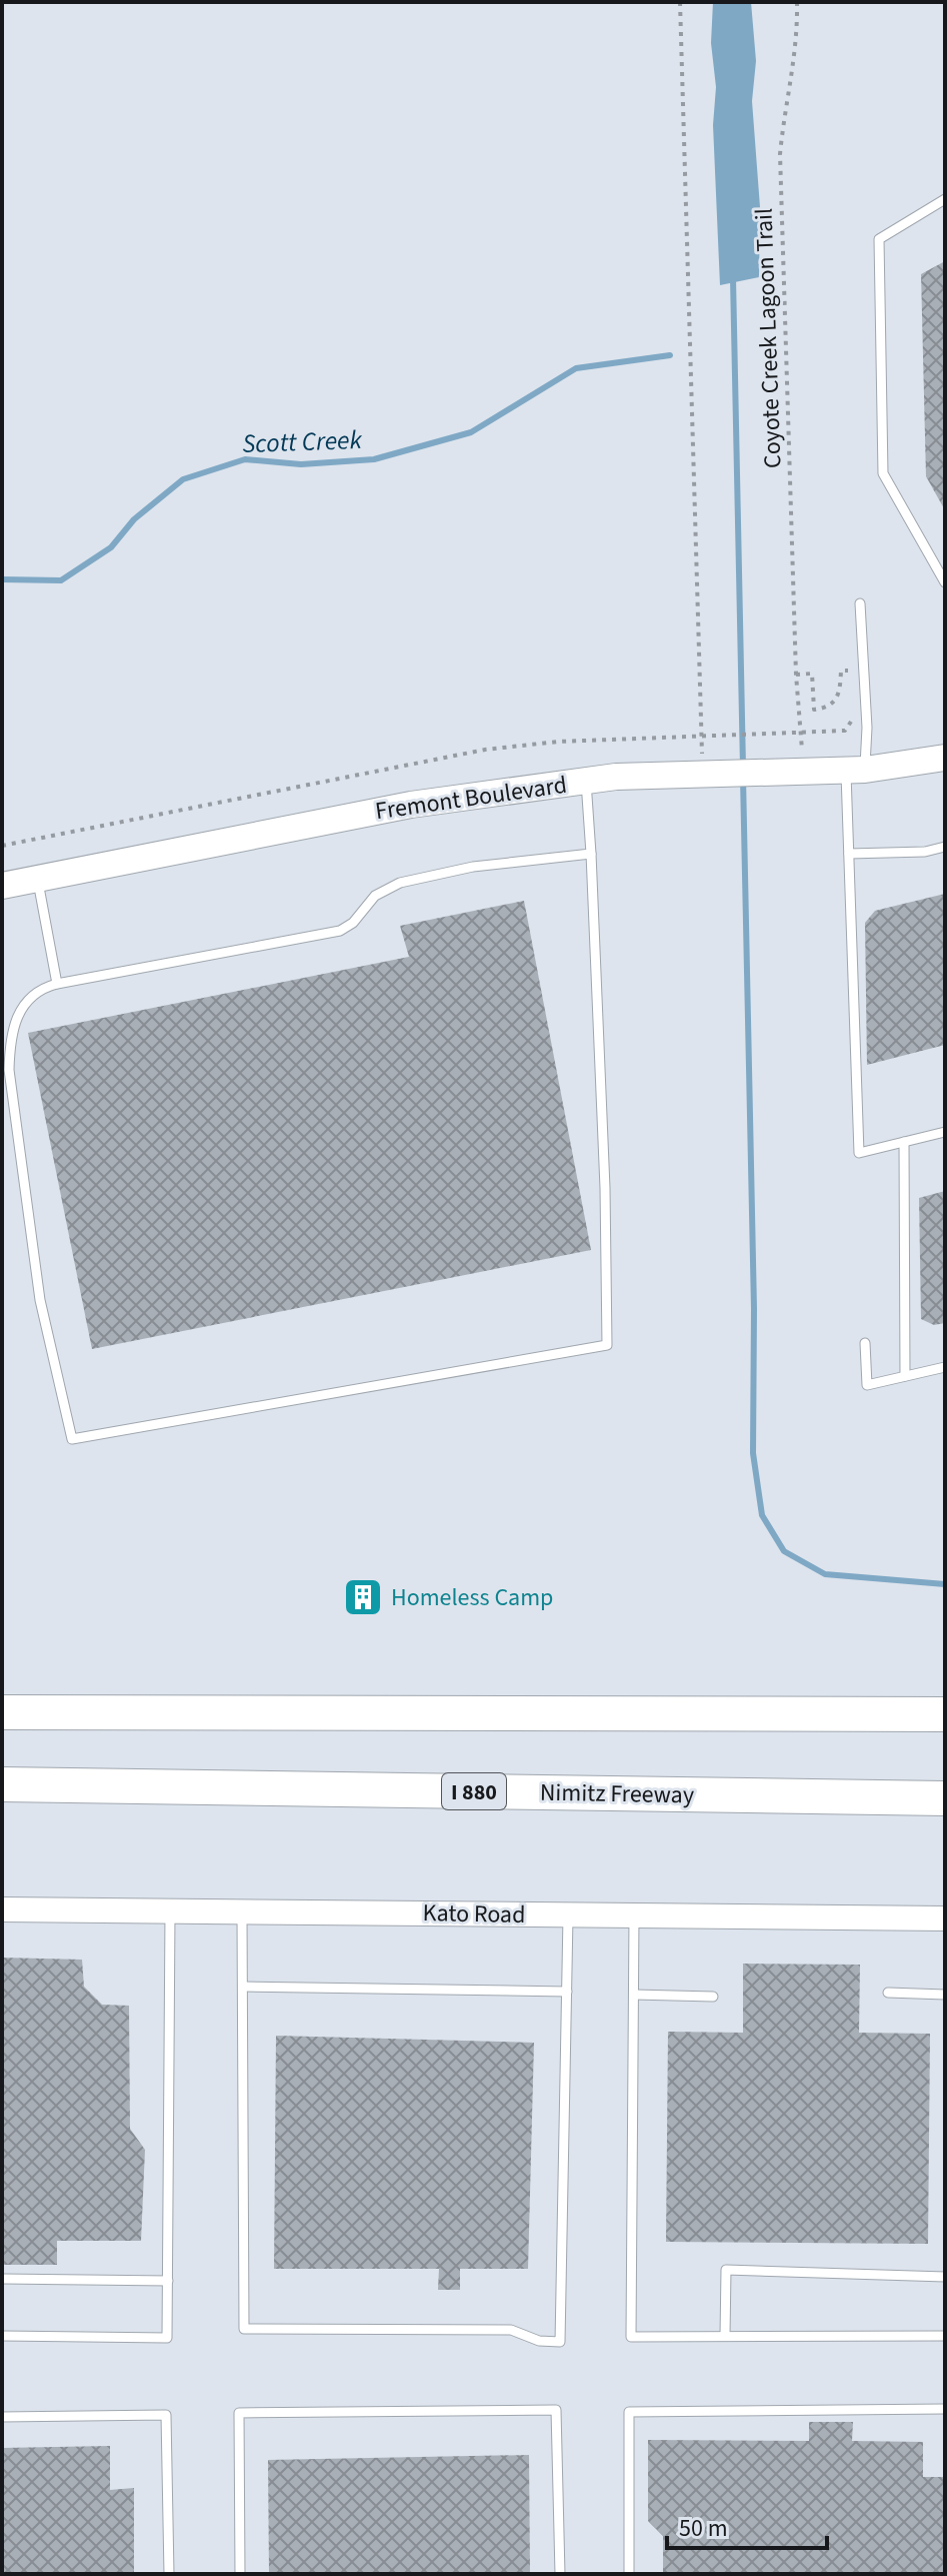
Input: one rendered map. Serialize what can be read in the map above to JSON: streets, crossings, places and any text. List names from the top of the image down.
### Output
{
  "streets": {
    "highway": ["I 880", "Nimitz Freeway"],
    "main road": ["Fremont Boulevard"],
    "street": ["Kato Road"],
    "path": ["Coyote Creek Lagoon Trail"]
  },
  "crossings": [
    ["Coyote Creek Lagoon Trail", "Fremont Boulevard"]
  ],
  "water": ["Scott Creek"],
  "places": {
    "building": ["Homeless Camp"]
  },
  "scale_bar": "50 m"
}
